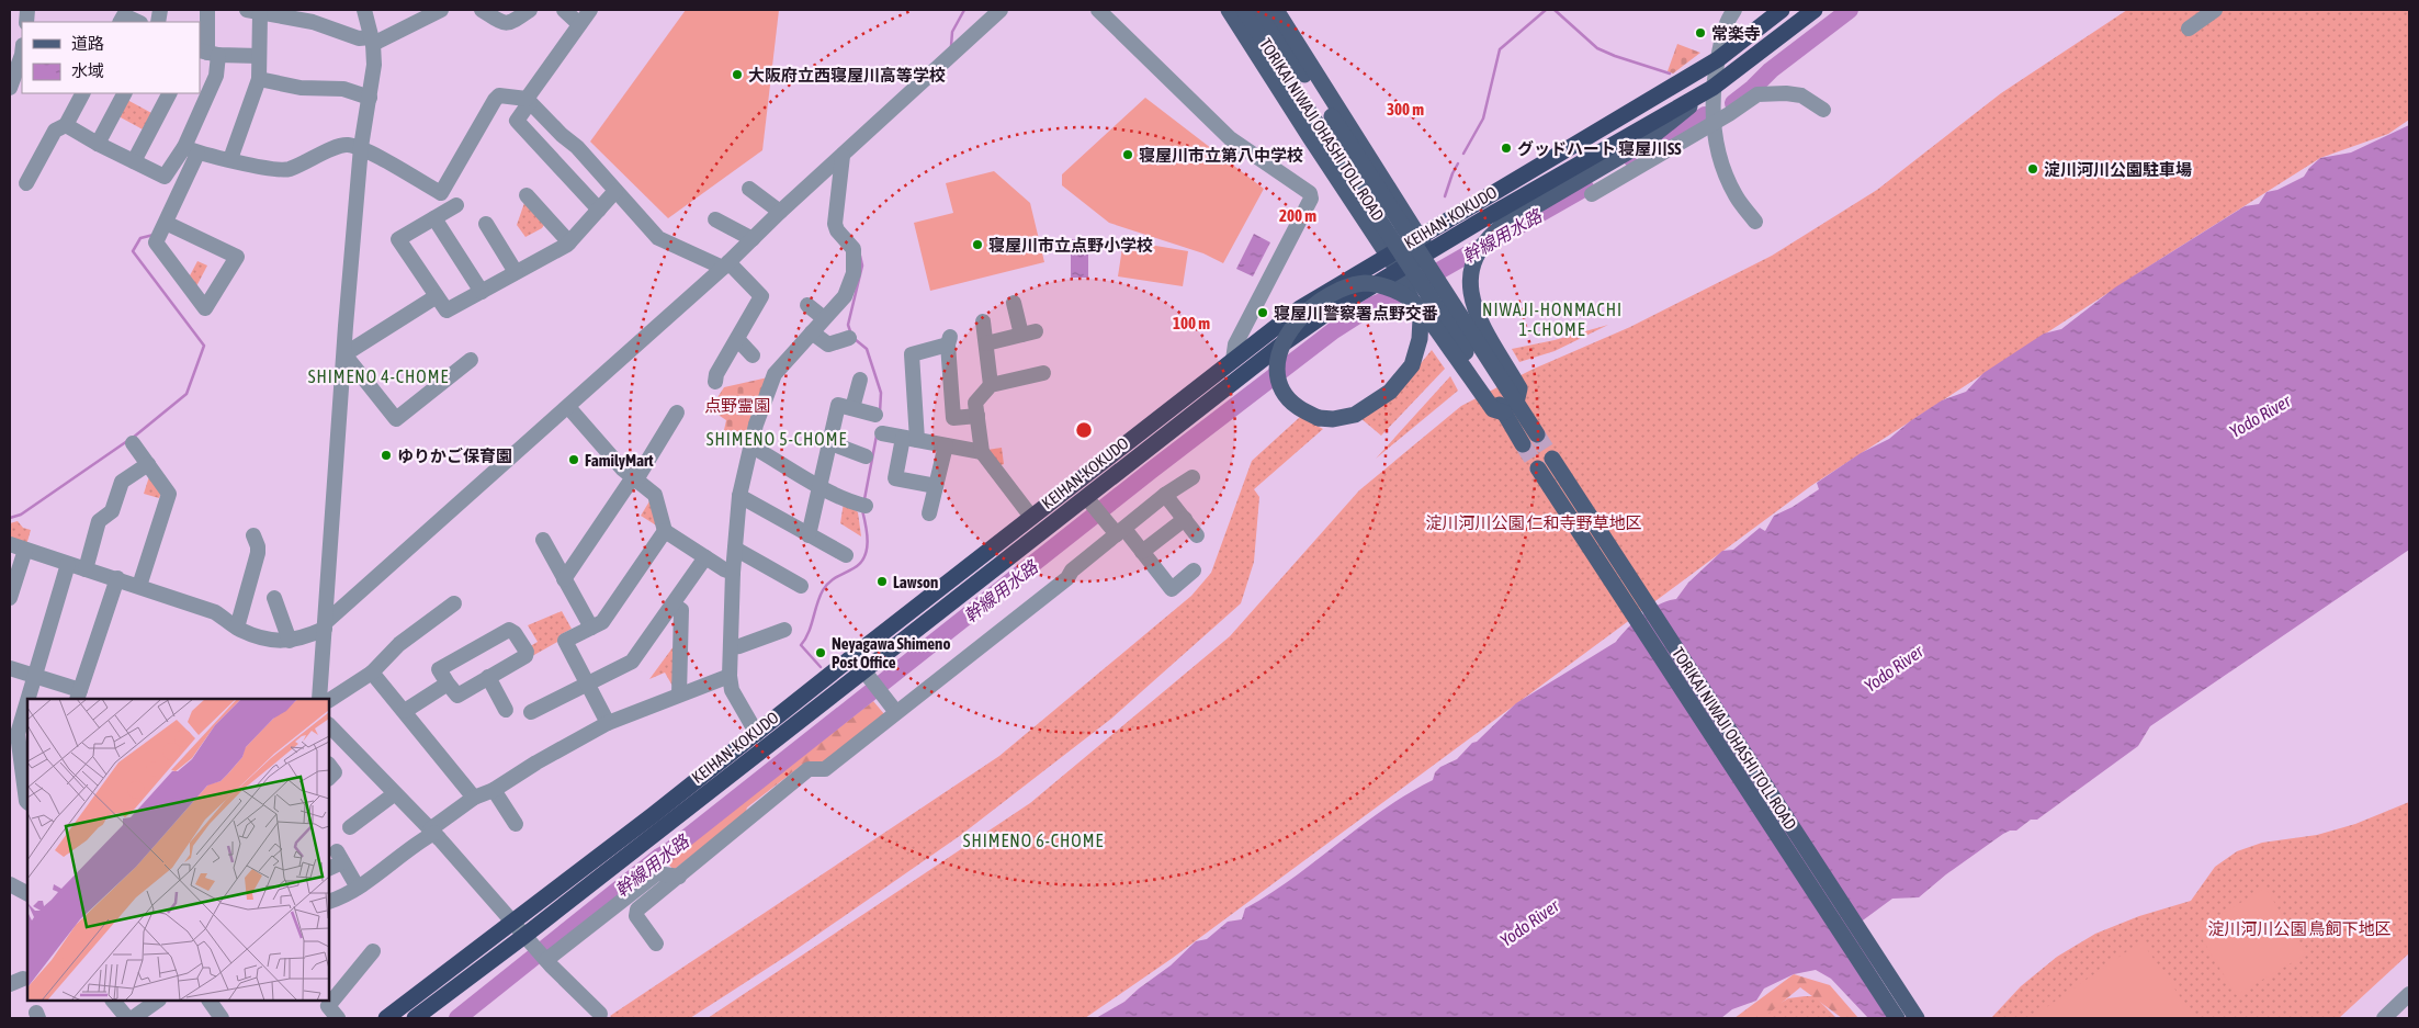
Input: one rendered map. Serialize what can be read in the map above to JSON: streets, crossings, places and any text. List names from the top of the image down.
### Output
{
  "streets": {
    "highway": ["KEIHAN-KOKUDO"],
    "main road": ["TORIKAI NIWAJI OHASHI TOLL ROAD"]
  },
  "districts": [
    "NIWAJI-HONMACHI 1-CHOME",
    "SHIMENO 4-CHOME",
    "SHIMENO 5-CHOME",
    "SHIMENO 6-CHOME"
  ],
  "water": ["幹線用水路", "Yodo River"],
  "parks": ["点野霊園", "淀川河川公園 仁和寺野草地区", "淀川河川公園 鳥飼下地区"],
  "places": [
    "常楽寺",
    "大阪府立西寝屋川高等学校",
    "グッドハート 寝屋川SS",
    "寝屋川市立第八中学校",
    "淀川河川公園駐車場",
    "寝屋川市立点野小学校",
    "寝屋川警察署点野交番",
    "ゆりかご保育園",
    "FamilyMart",
    "Lawson",
    "Neyagawa Shimeno Post Office"
  ],
  "legend": ["道路", "水域"],
  "rings": ["300 m", "200 m", "100 m"]
}
